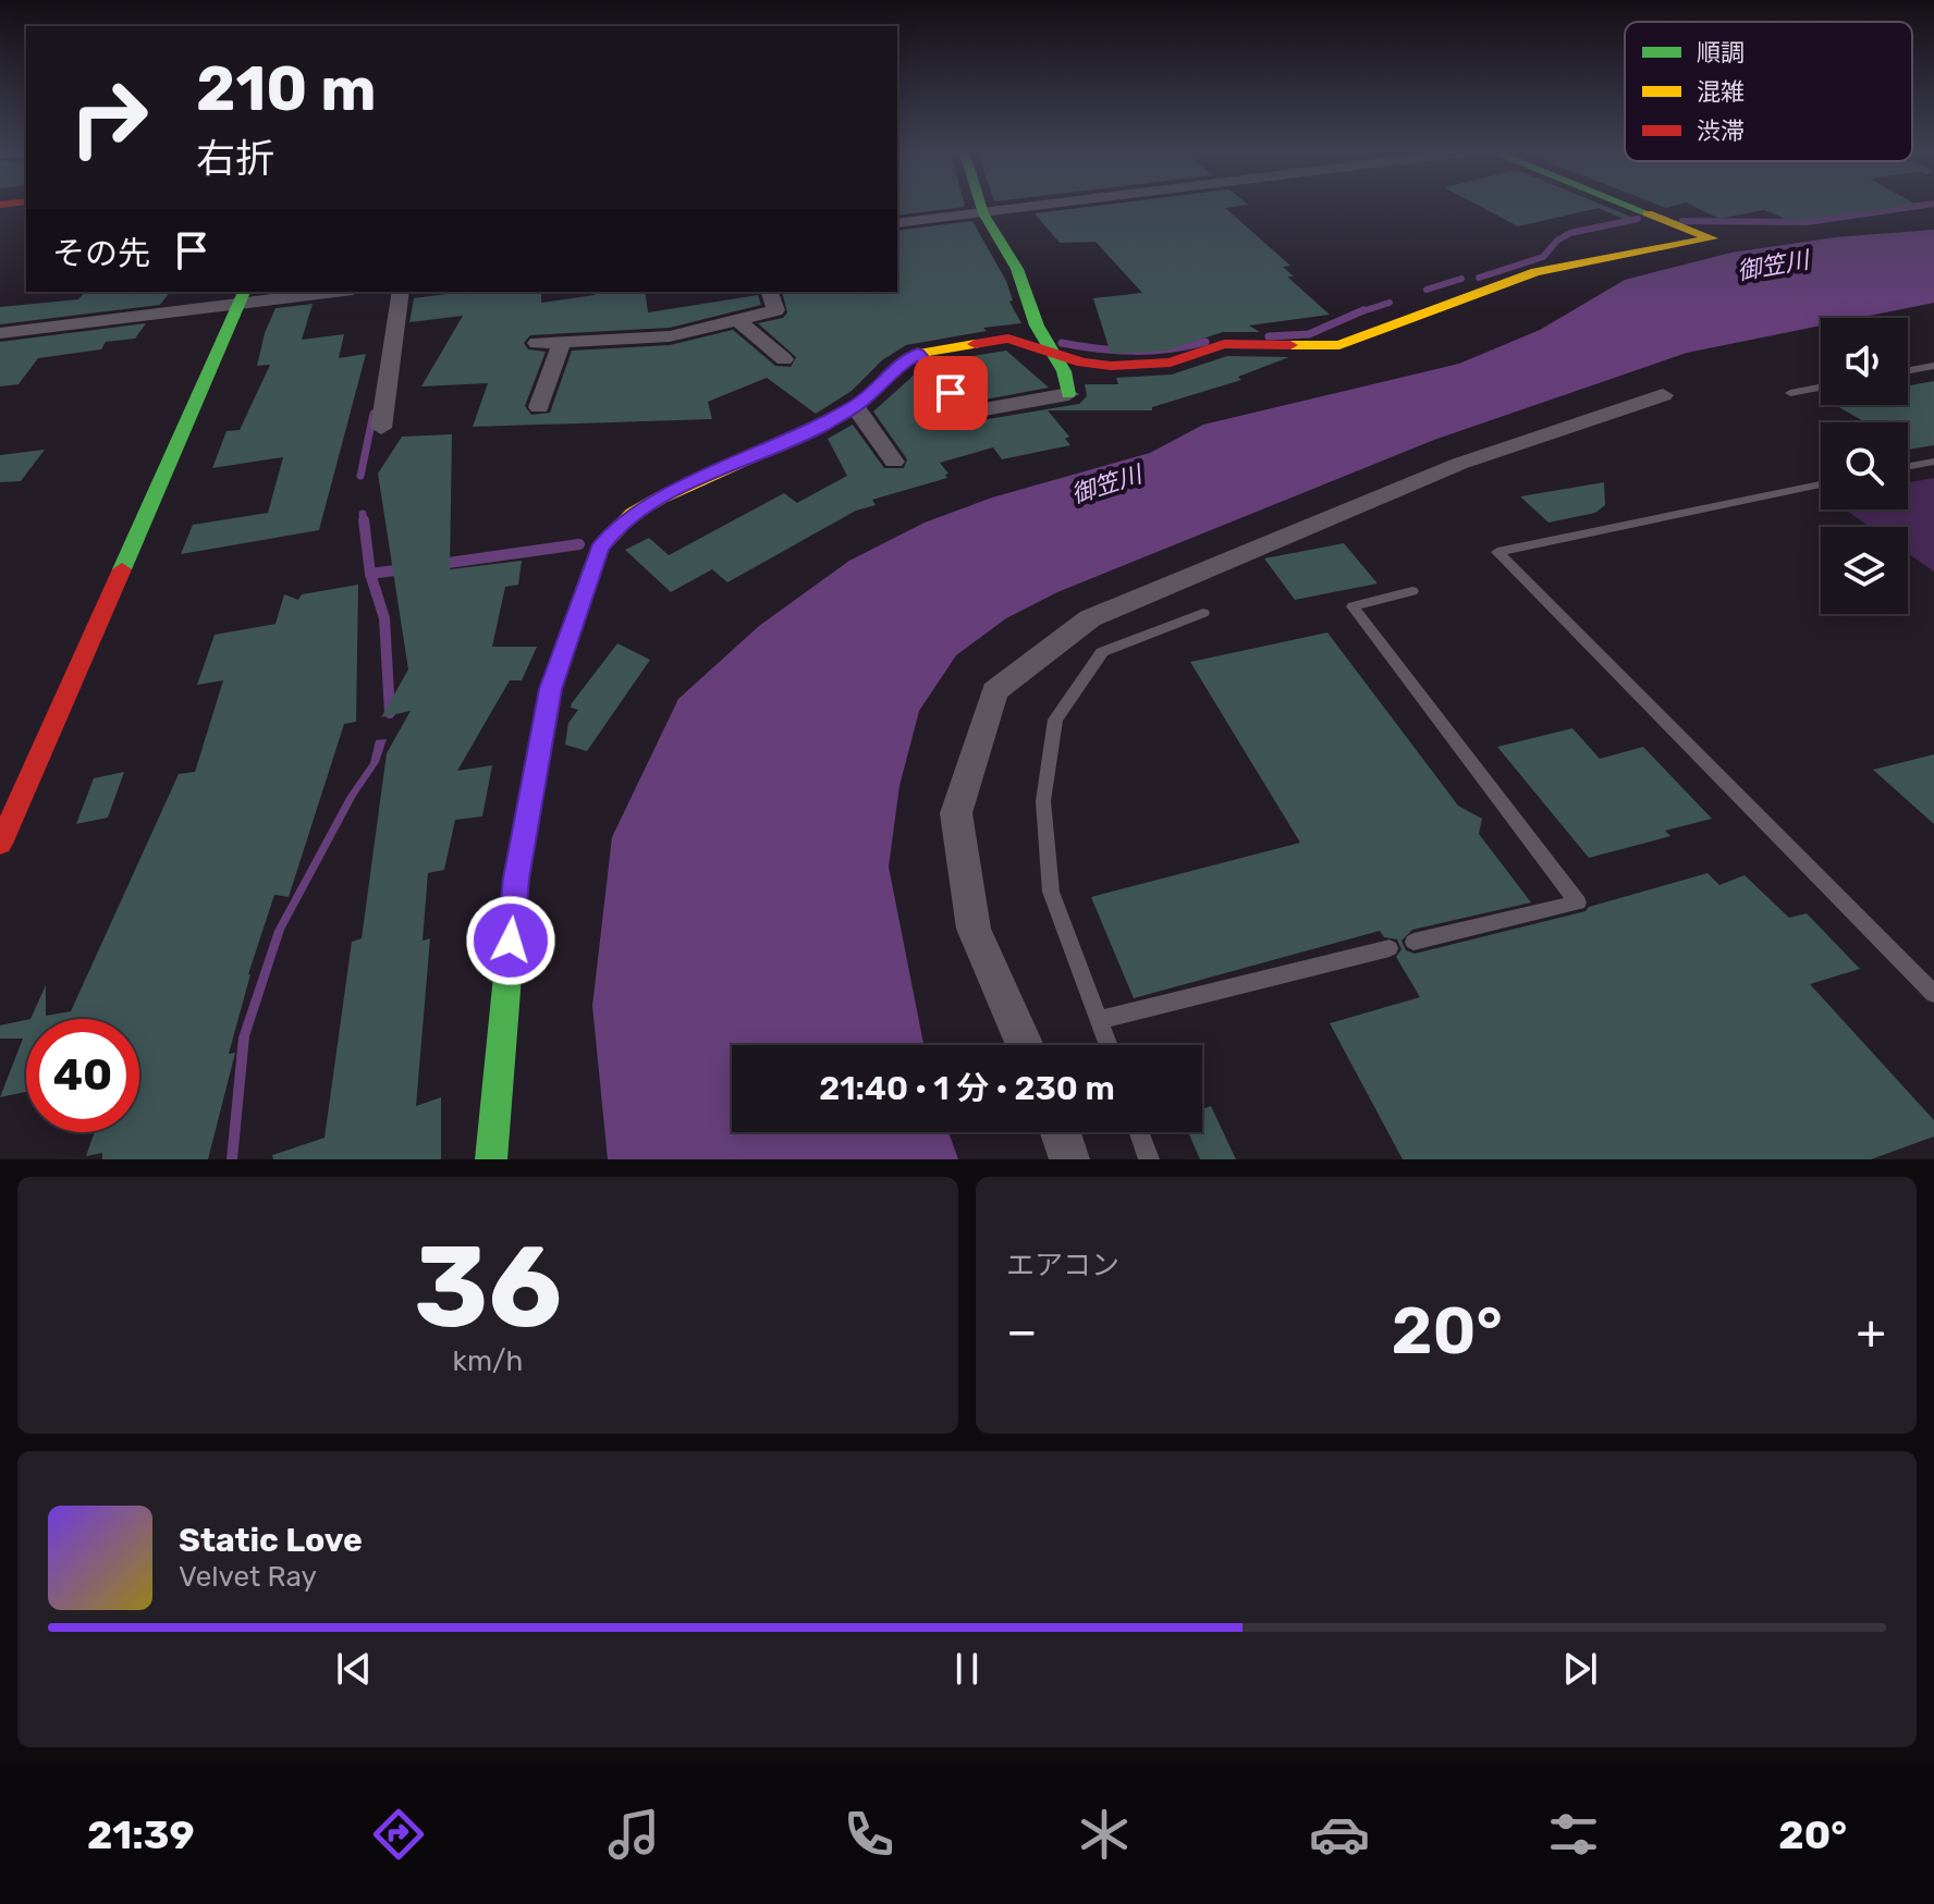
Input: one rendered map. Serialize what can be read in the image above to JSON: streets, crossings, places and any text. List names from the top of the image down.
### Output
{
  "water": ["御笠川"],
  "legend": ["順調", "混雑", "渋滞"],
  "page": {
    "turn": ["210 m", "右折"],
    "then": "その先",
    "limit": "40",
    "trip": "21:40 · 1 分 · 230 m",
    "tile": [
      ["36", "km/h"],
      "エアコン"
    ],
    "heat": ["−", "20°", "+"],
    "song": ["Static Love", "Velvet Ray"],
    "tabs": ["21:39", "20°"]
  }
}
